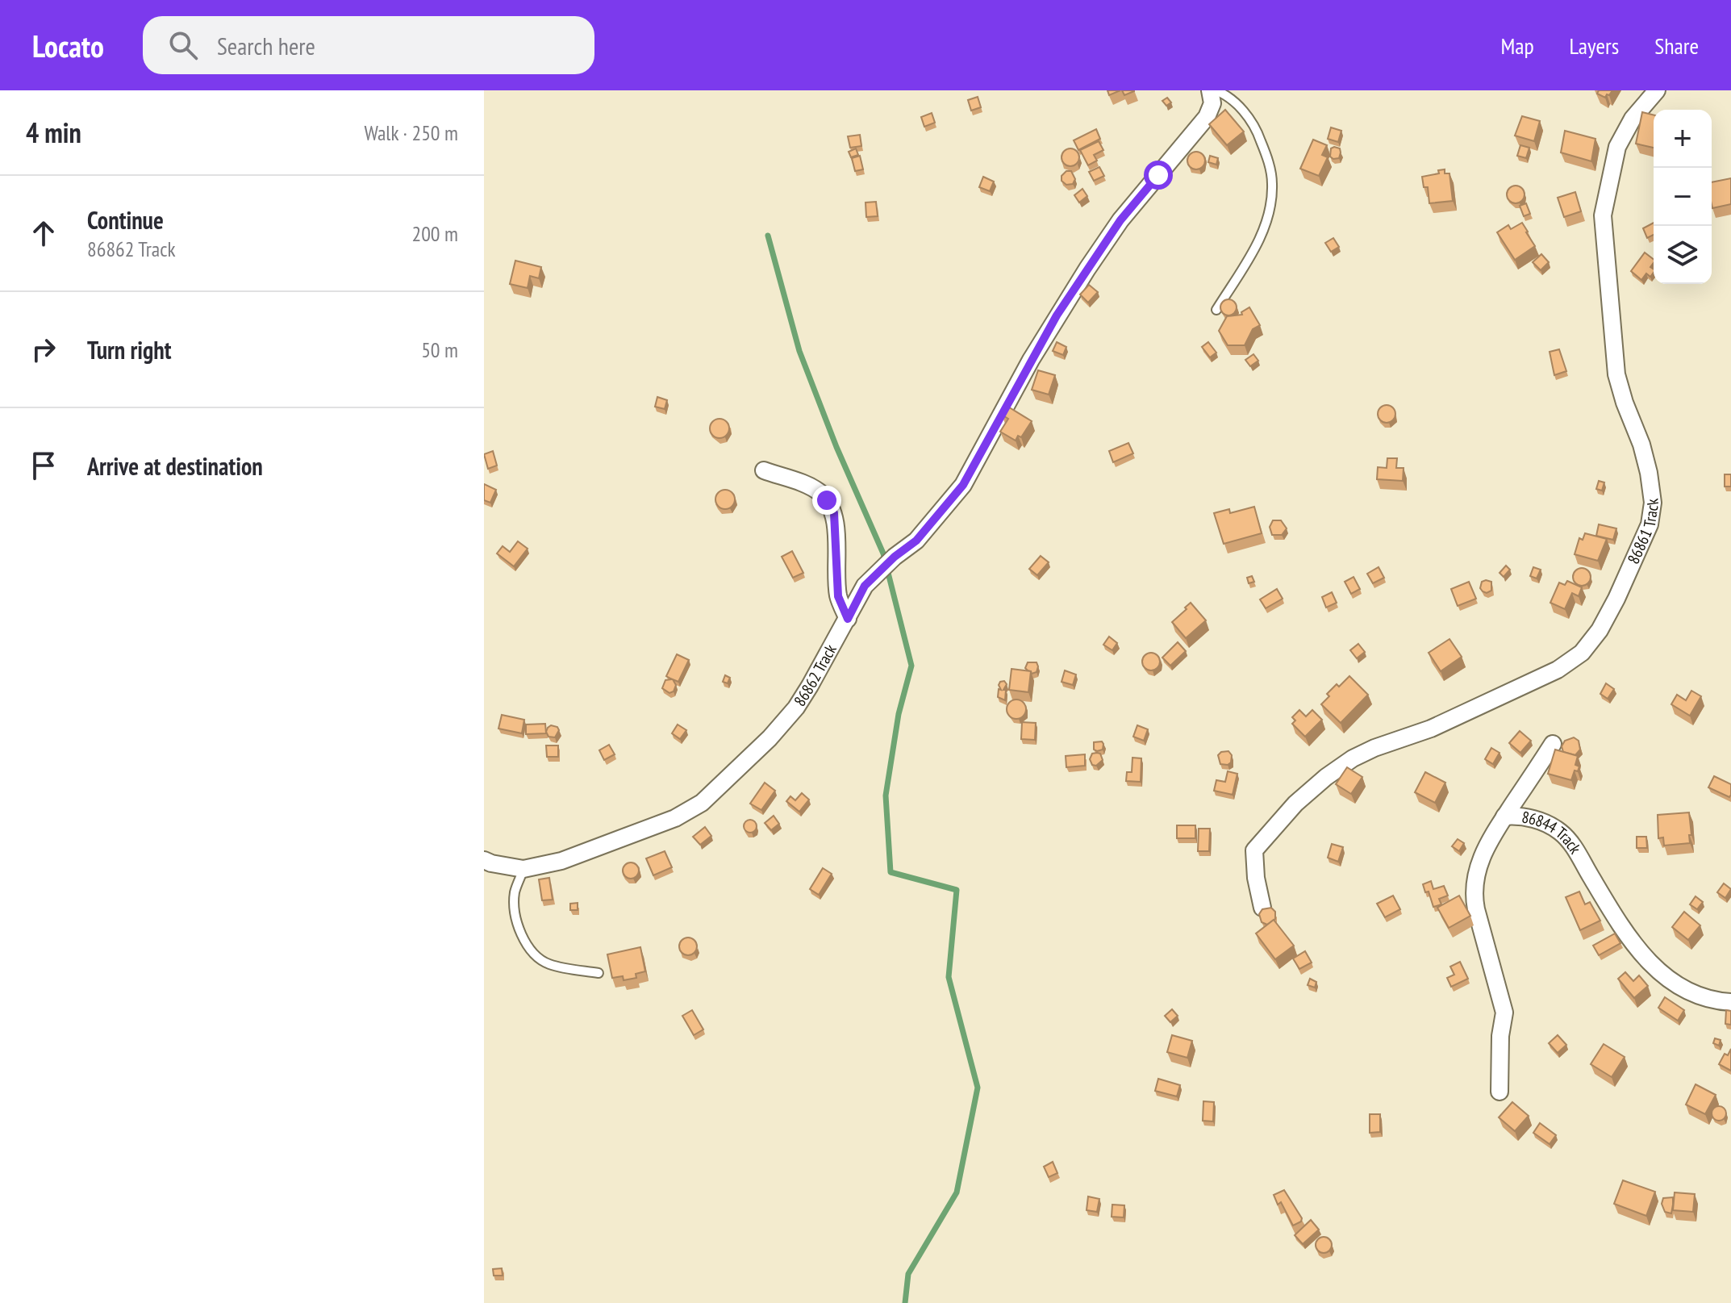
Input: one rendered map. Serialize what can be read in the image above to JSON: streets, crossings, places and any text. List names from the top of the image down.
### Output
{
  "streets": {
    "street": ["86861 Track", "86862 Track", "86844 Track"]
  },
  "page": {
    "header": "Locato",
    "search": "Search here",
    "nav": ["Map", "Layers", "Share"],
    "heading": ["4 min", "Walk · 250 m"],
    "map_buttons": ["+", "−"],
    "list": [
      ["Continue", "86862 Track", "200 m"],
      ["Turn right", "50 m"],
      "Arrive at destination"
    ]
  }
}
